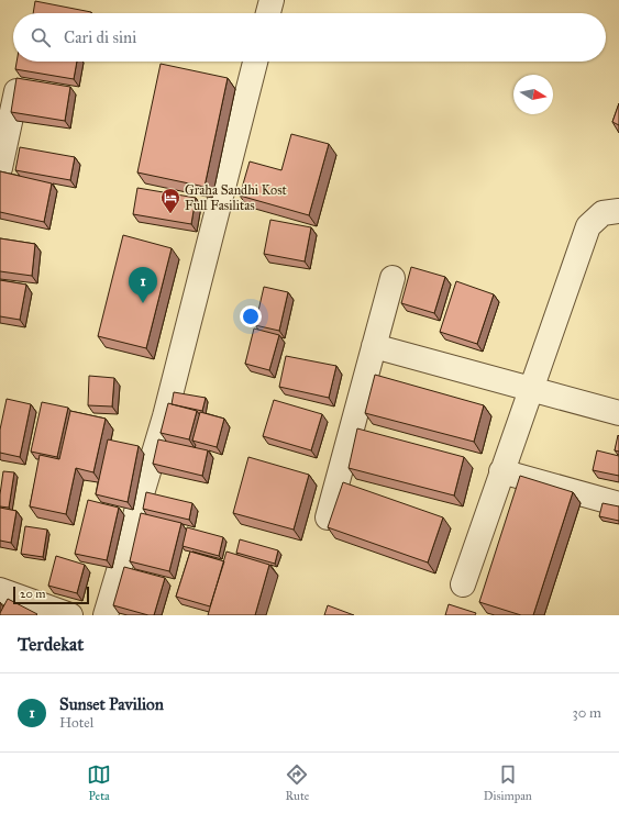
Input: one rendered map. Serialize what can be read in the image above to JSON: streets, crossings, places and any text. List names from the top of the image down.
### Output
{
  "places": {
    "hotel": ["Graha Sandhi Kost Full Fasilitas"]
  },
  "scale_bar": "20 m",
  "north": "right",
  "page": {
    "search": "Cari di sini",
    "pins": "1",
    "scale": "20 m",
    "heading": "Terdekat",
    "list": [
      {
        "mark": "1",
        "name": "Sunset Pavilion",
        "note": "Hotel",
        "value": "30 m"
      }
    ],
    "nav": ["Peta", "Rute", "Disimpan"]
  }
}
